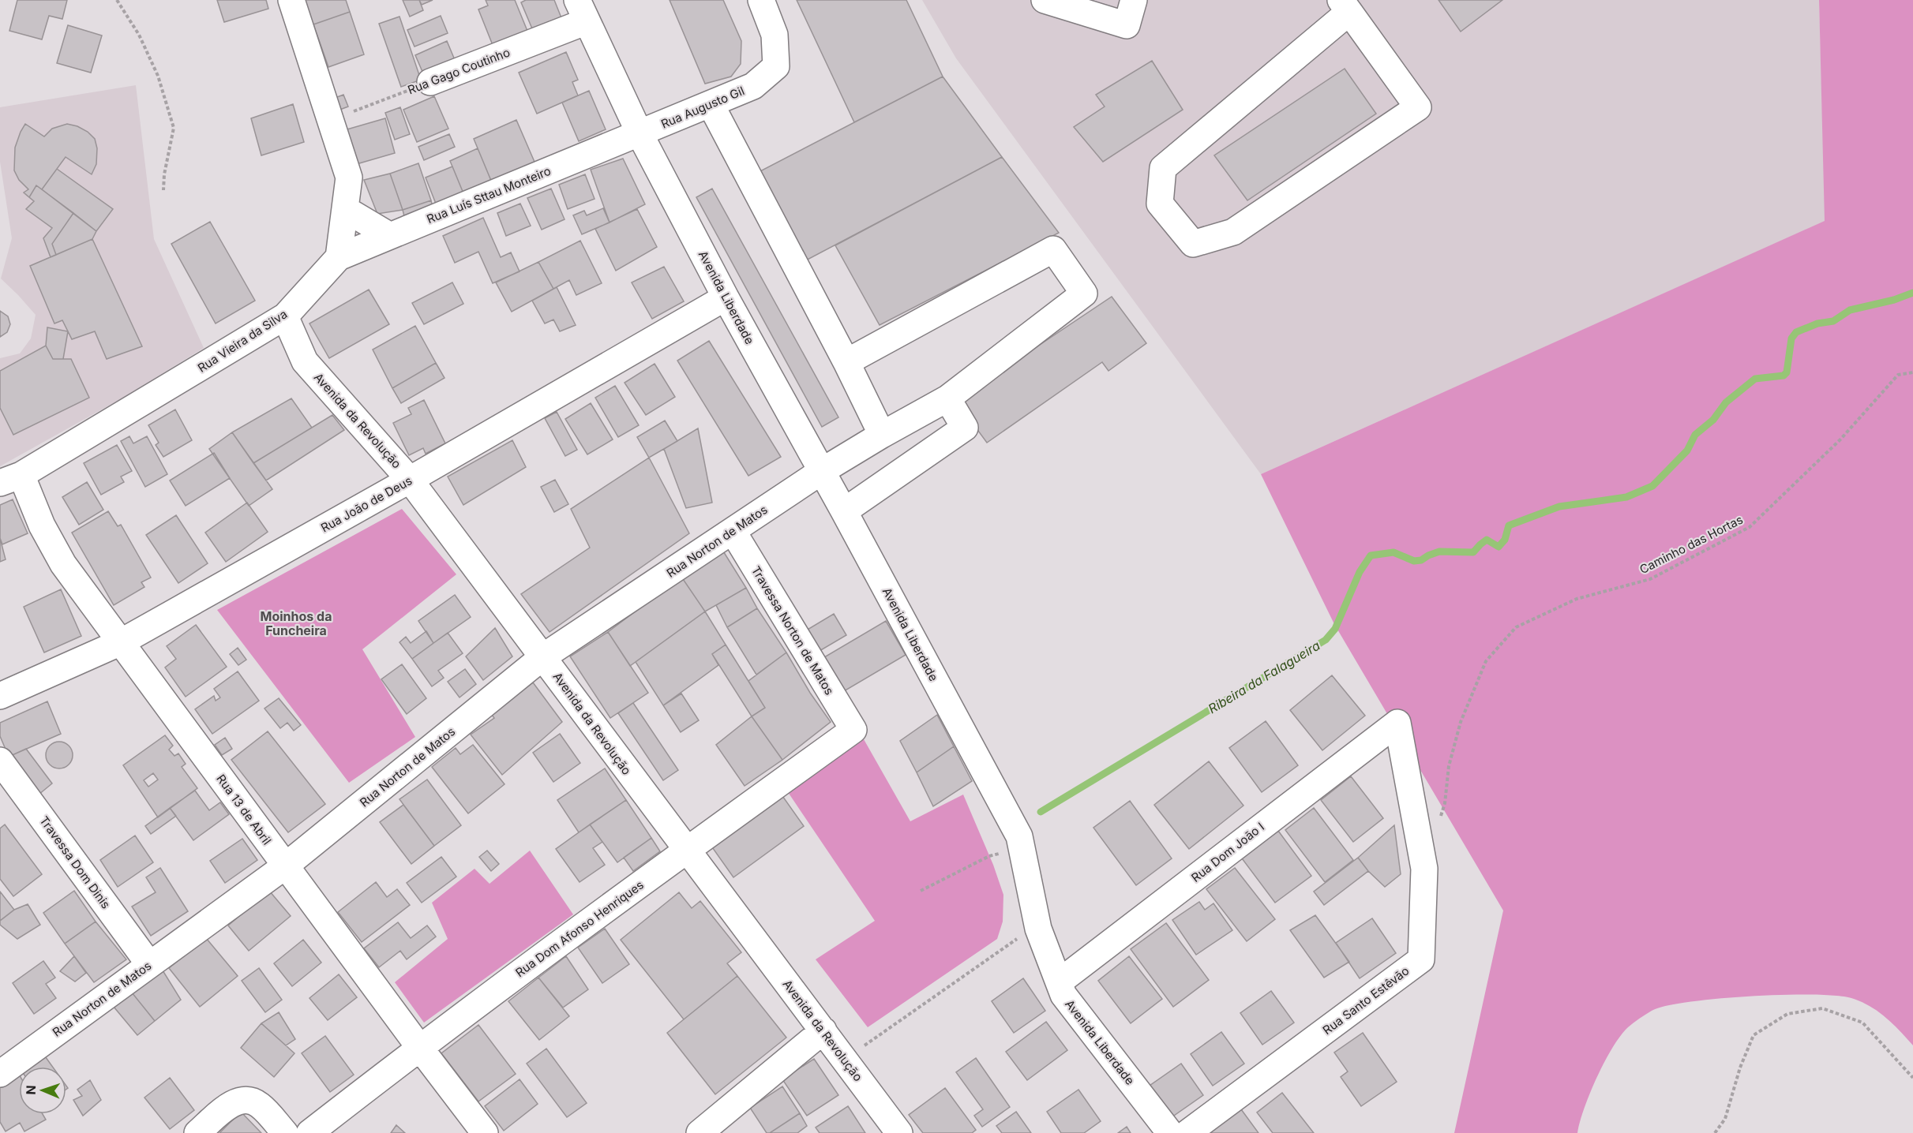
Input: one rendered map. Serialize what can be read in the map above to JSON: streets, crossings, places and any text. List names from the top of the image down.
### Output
{
  "streets": {
    "street": [
      "Rua Gago Coutinho",
      "Rua Augusto Gil",
      "Rua Luís Sttau Monteiro",
      "Avenida Liberdade",
      "Rua Vieira da Silva",
      "Avenida da Revolução",
      "Rua João de Deus",
      "Rua Norton de Matos",
      "Travessa Norton de Matos",
      "Rua 13 de Abril",
      "Rua Dom João I",
      "Travessa Dom Dinis",
      "Rua Dom Afonso Henriques",
      "Rua Santo Estêvão"
    ],
    "path": ["Caminho das Hortas"]
  },
  "crossings": [
    ["Rua Gago Coutinho", "Avenida Liberdade"],
    ["Rua Augusto Gil", "Rua Luís Sttau Monteiro"],
    ["Rua Augusto Gil", "Avenida Liberdade"],
    ["Rua Luís Sttau Monteiro", "Avenida Liberdade"],
    ["Rua Luís Sttau Monteiro", "Rua Vieira da Silva"],
    ["Avenida Liberdade", "Rua João de Deus"],
    ["Avenida Liberdade", "Rua Norton de Matos"],
    ["Avenida Liberdade", "Rua Dom João I"],
    ["Rua Vieira da Silva", "Avenida da Revolução"],
    ["Rua Vieira da Silva", "Rua 13 de Abril"],
    ["Avenida da Revolução", "Rua João de Deus"],
    ["Avenida da Revolução", "Rua Norton de Matos"],
    ["Avenida da Revolução", "Rua Dom Afonso Henriques"],
    ["Rua João de Deus", "Rua 13 de Abril"],
    ["Rua Norton de Matos", "Travessa Norton de Matos"],
    ["Rua Norton de Matos", "Rua 13 de Abril"],
    ["Rua Norton de Matos", "Travessa Dom Dinis"],
    ["Travessa Norton de Matos", "Rua Dom Afonso Henriques"],
    ["Rua 13 de Abril", "Rua Dom Afonso Henriques"],
    ["Rua Dom João I", "Rua Santo Estêvão"]
  ],
  "districts": ["Moinhos da Funcheira"],
  "water": ["Ribeira da Falagueira"],
  "north": "left"
}
